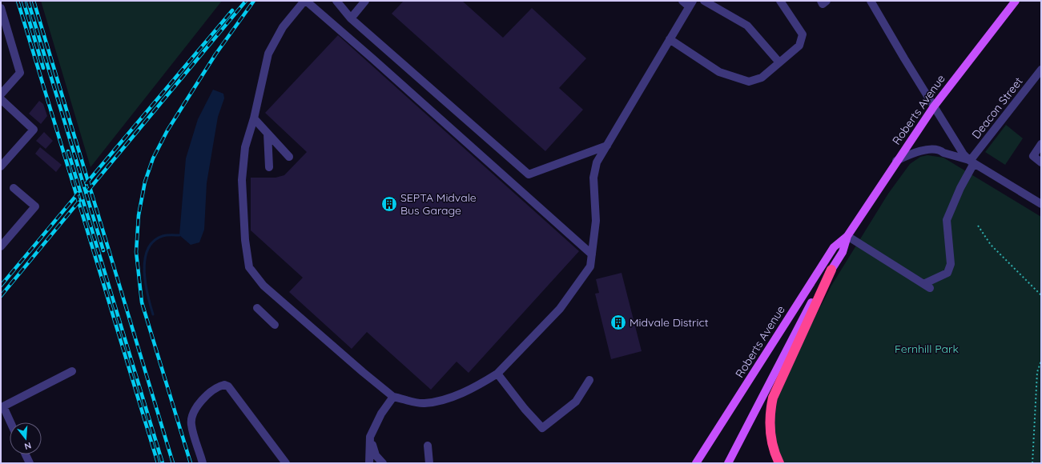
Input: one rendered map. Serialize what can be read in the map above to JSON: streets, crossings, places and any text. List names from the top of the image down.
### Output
{
  "streets": {
    "main road": ["Roberts Avenue"],
    "street": ["Deacon Street"]
  },
  "crossings": [
    ["Deacon Street", "Roberts Avenue"]
  ],
  "parks": ["Fernhill Park"],
  "places": {
    "building": ["SEPTA Midvale Bus Garage", "Midvale District"]
  },
  "north": "bottom"
}
